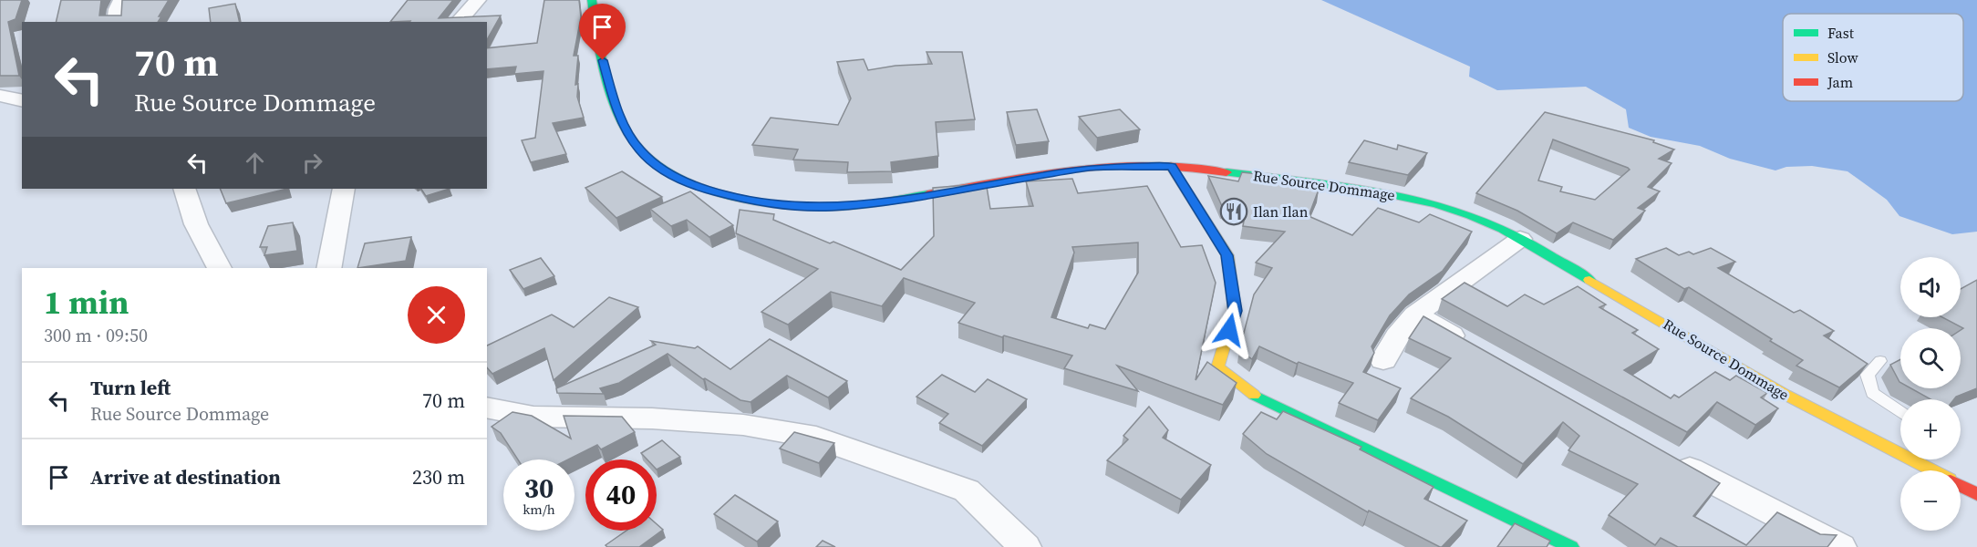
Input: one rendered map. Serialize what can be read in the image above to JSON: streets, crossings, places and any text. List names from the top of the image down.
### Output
{
  "streets": {
    "main road": ["Rue Source Dommage"]
  },
  "places": {
    "restaurant": ["Ilan Ilan"]
  },
  "legend": ["Fast", "Slow", "Jam"],
  "page": {
    "turn": ["70 m", "Rue Source Dommage"],
    "map_buttons": ["+", "−"],
    "heading": ["1 min", "300 m · 09:50"],
    "list": [
      {
        "name": "Turn left",
        "note": "Rue Source Dommage",
        "value": "70 m"
      },
      {
        "name": "Arrive at destination",
        "value": "230 m"
      }
    ],
    "speed": "30 km/h",
    "limit": "40"
  }
}
